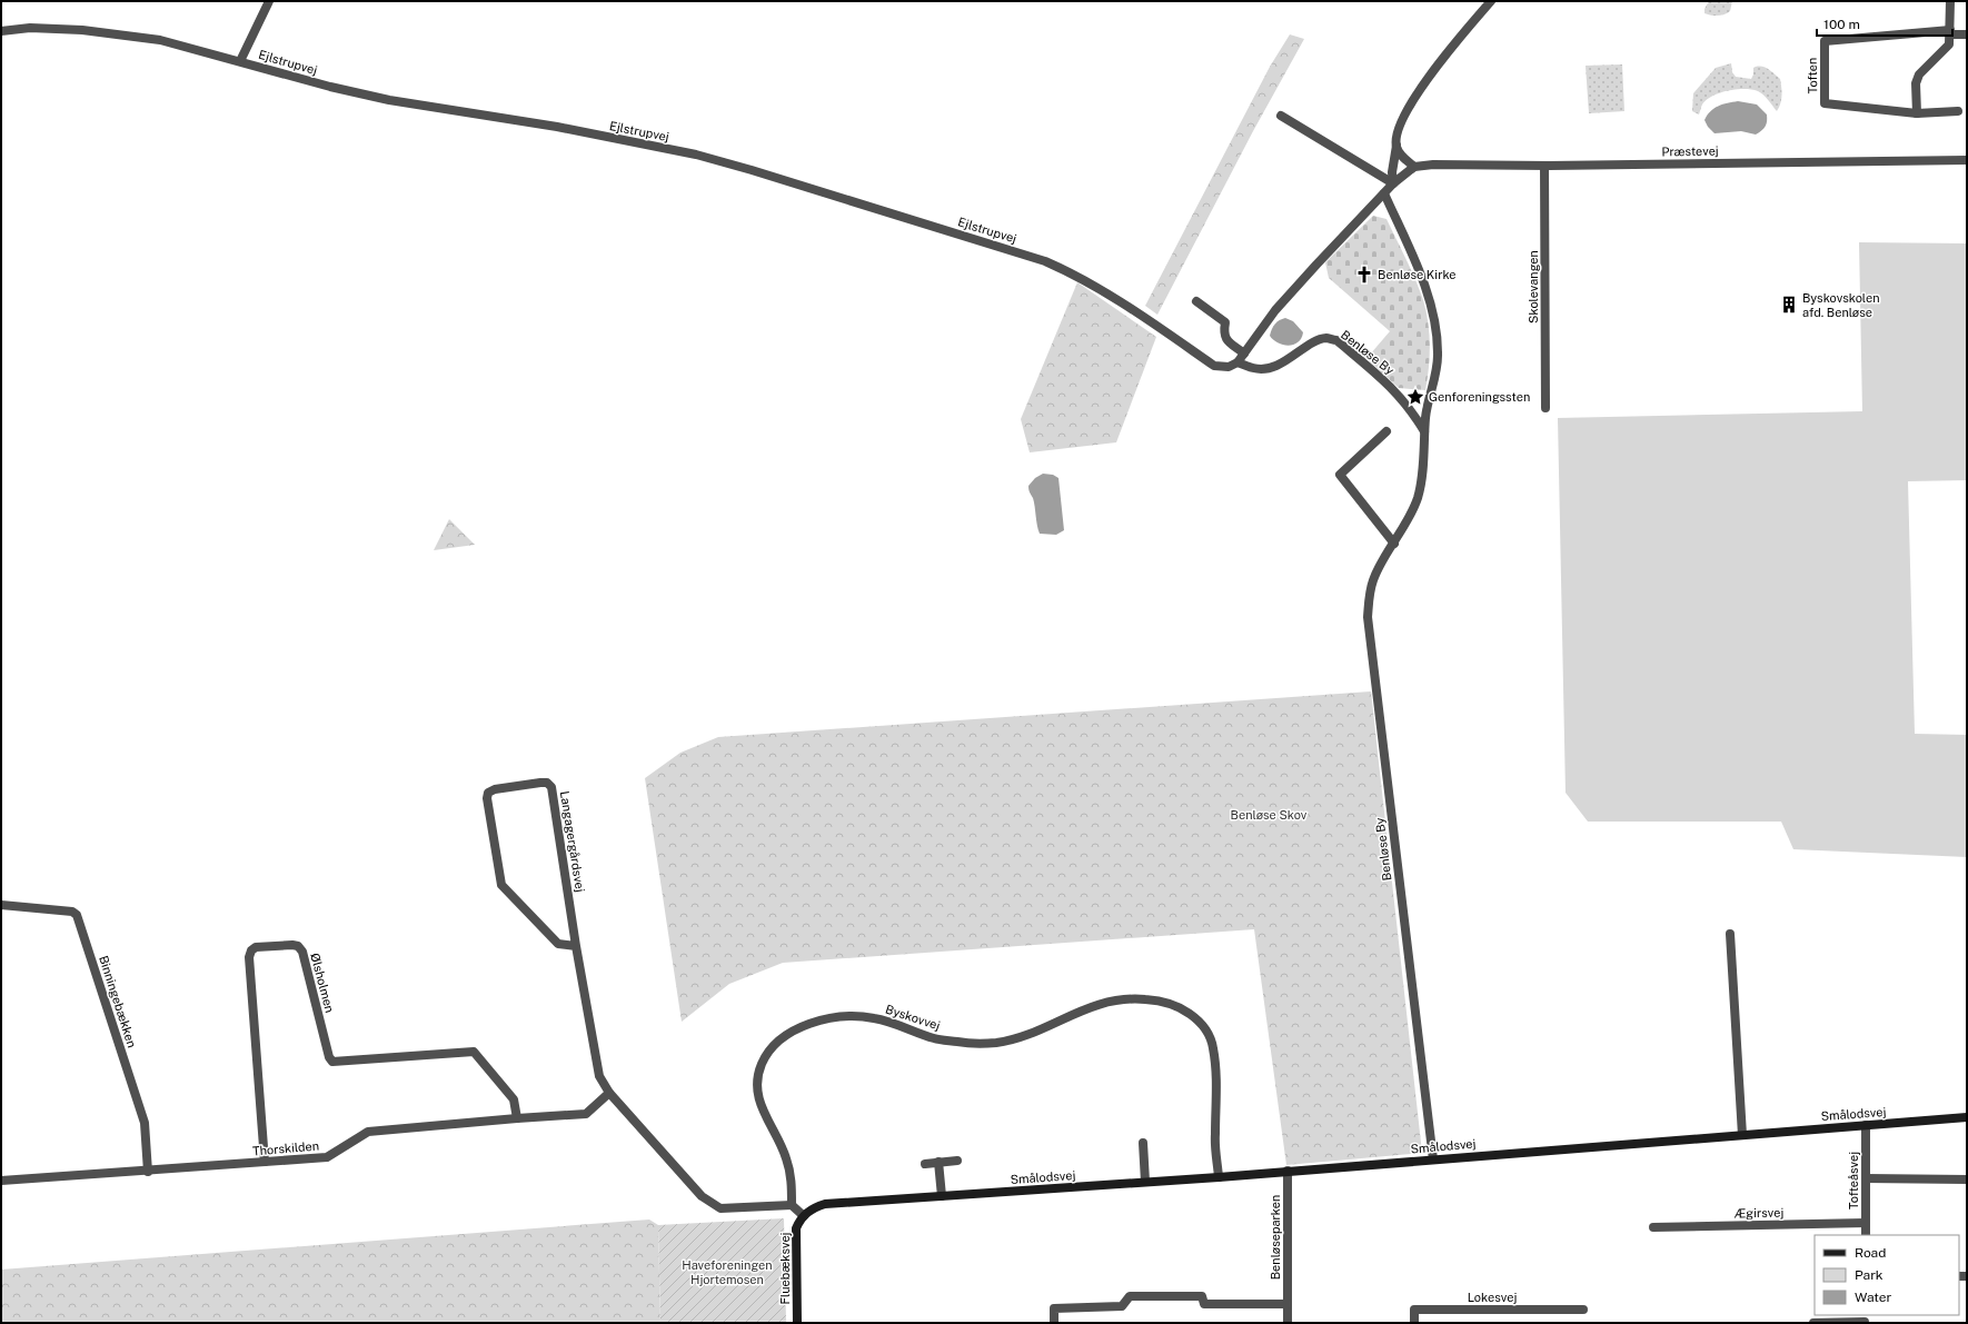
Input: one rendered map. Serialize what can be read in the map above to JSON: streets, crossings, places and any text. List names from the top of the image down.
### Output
{
  "streets": {
    "street": [
      "Ejlstrupvej",
      "Toften",
      "Præstevej",
      "Skolevangen",
      "Benløse By",
      "Langagergårdsvej",
      "Ølsholmen",
      "Binningebækken",
      "Byskovvej",
      "Smålodsvej",
      "Thorskilden",
      "Tofteåsvej",
      "Ægirsvej",
      "Benløseparken",
      "Fluebæksvej",
      "Lokesvej"
    ]
  },
  "crossings": [
    ["Ejlstrupvej", "Benløse By"],
    ["Præstevej", "Skolevangen"],
    ["Benløse By", "Smålodsvej"],
    ["Langagergårdsvej", "Byskovvej"],
    ["Langagergårdsvej", "Thorskilden"],
    ["Ølsholmen", "Thorskilden"],
    ["Binningebækken", "Thorskilden"],
    ["Byskovvej", "Smålodsvej"],
    ["Smålodsvej", "Tofteåsvej"],
    ["Smålodsvej", "Benløseparken"],
    ["Smålodsvej", "Fluebæksvej"],
    ["Tofteåsvej", "Ægirsvej"]
  ],
  "parks": ["Benløse Skov", "Haveforeningen Hjortemosen"],
  "places": {
    "church": ["Benløse Kirke"],
    "building": ["Byskovskolen afd. Benløse"],
    "place": ["Genforeningssten"]
  },
  "legend": ["Road", "Park", "Water"],
  "scale_bar": "100 m"
}
